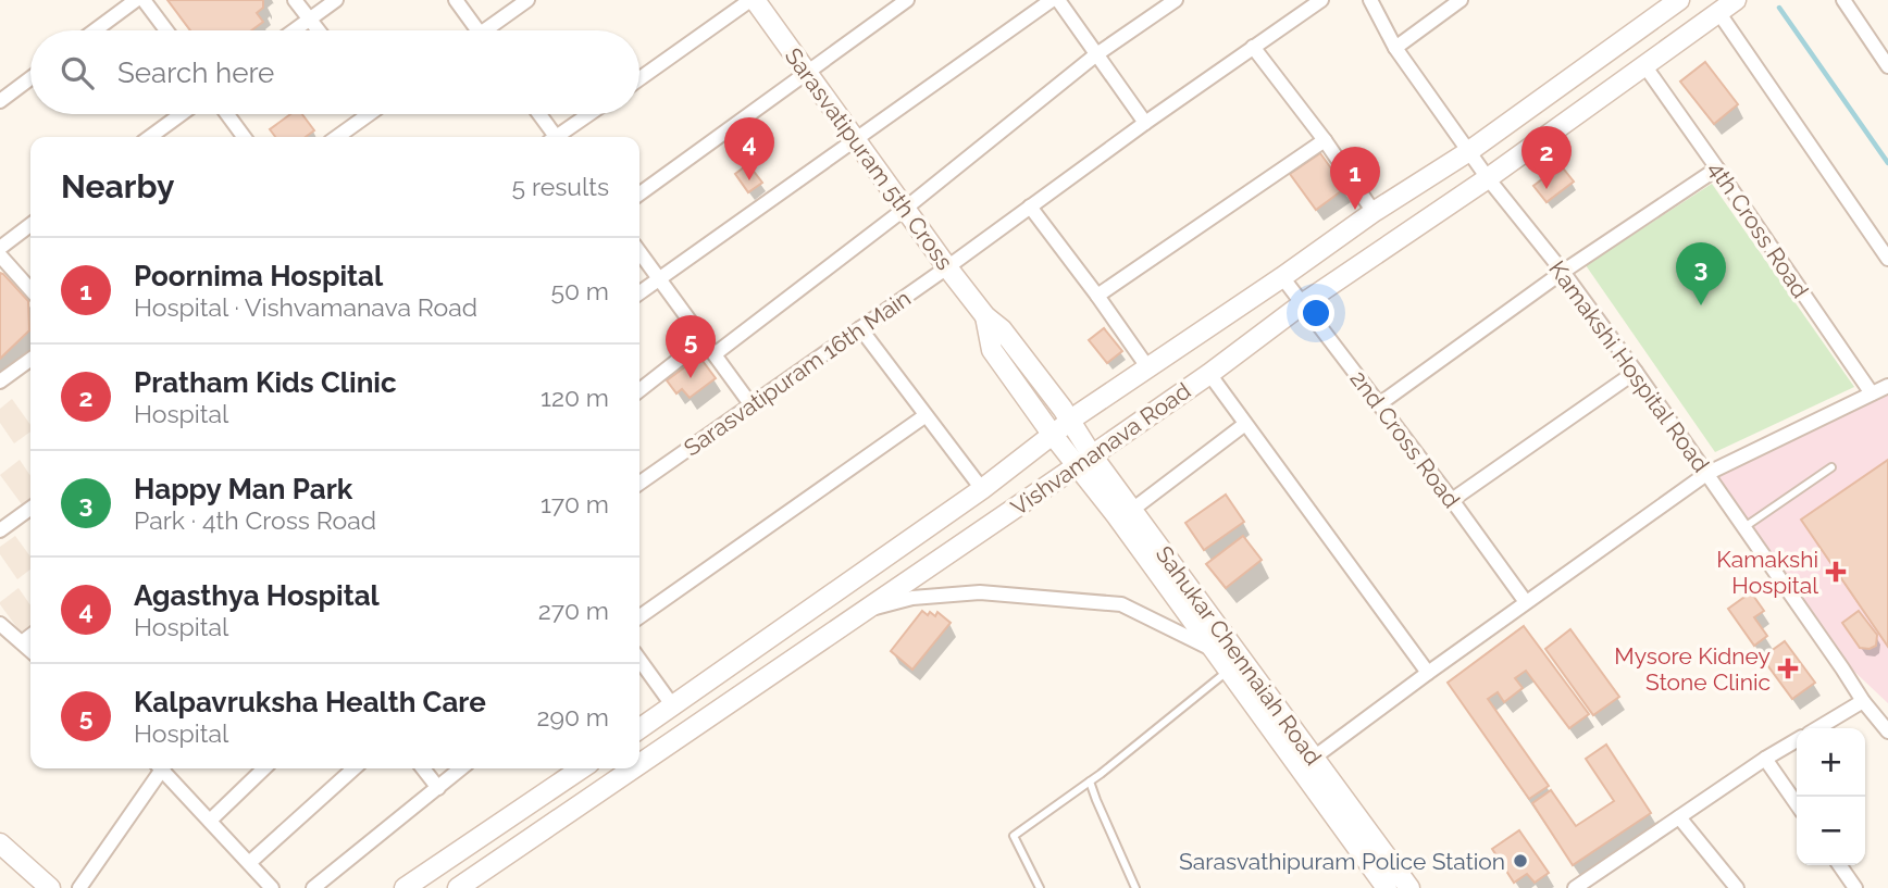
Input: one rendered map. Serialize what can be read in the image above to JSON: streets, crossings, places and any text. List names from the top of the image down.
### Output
{
  "streets": {
    "main road": ["Sarasvatipuram 5th Cross", "Vishvamanava Road", "Sahukar Chennaiah Road"],
    "street": [
      "4th Cross Road",
      "Kamakshi Hospital Road",
      "Sarasvatipuram 16th Main",
      "2nd Cross Road"
    ]
  },
  "crossings": [
    ["Sarasvatipuram 5th Cross", "Sarasvatipuram 16th Main"],
    ["Sarasvatipuram 5th Cross", "Vishvamanava Road"],
    ["Sarasvatipuram 5th Cross", "Sahukar Chennaiah Road"],
    ["4th Cross Road", "Vishvamanava Road"],
    ["Kamakshi Hospital Road", "Vishvamanava Road"],
    ["2nd Cross Road", "Vishvamanava Road"],
    ["Vishvamanava Road", "Sahukar Chennaiah Road"]
  ],
  "places": {
    "health": ["Kamakshi Hospital", "Mysore Kidney Stone Clinic"],
    "other": ["Sarasvathipuram Police Station"]
  },
  "page": {
    "search": "Search here",
    "pins": [
      "4",
      "2",
      "1",
      "3",
      "5"
    ],
    "heading": ["Nearby", "5 results"],
    "list": [
      {
        "mark": "1",
        "name": "Poornima Hospital",
        "note": "Hospital · Vishvamanava Road",
        "value": "50 m"
      },
      {
        "mark": "2",
        "name": "Pratham Kids Clinic",
        "note": "Hospital",
        "value": "120 m"
      },
      {
        "mark": "3",
        "name": "Happy Man Park",
        "note": "Park · 4th Cross Road",
        "value": "170 m"
      },
      {
        "mark": "4",
        "name": "Agasthya Hospital",
        "note": "Hospital",
        "value": "270 m"
      },
      {
        "mark": "5",
        "name": "Kalpavruksha Health Care",
        "note": "Hospital",
        "value": "290 m"
      }
    ],
    "map_buttons": ["+", "−"]
  }
}
